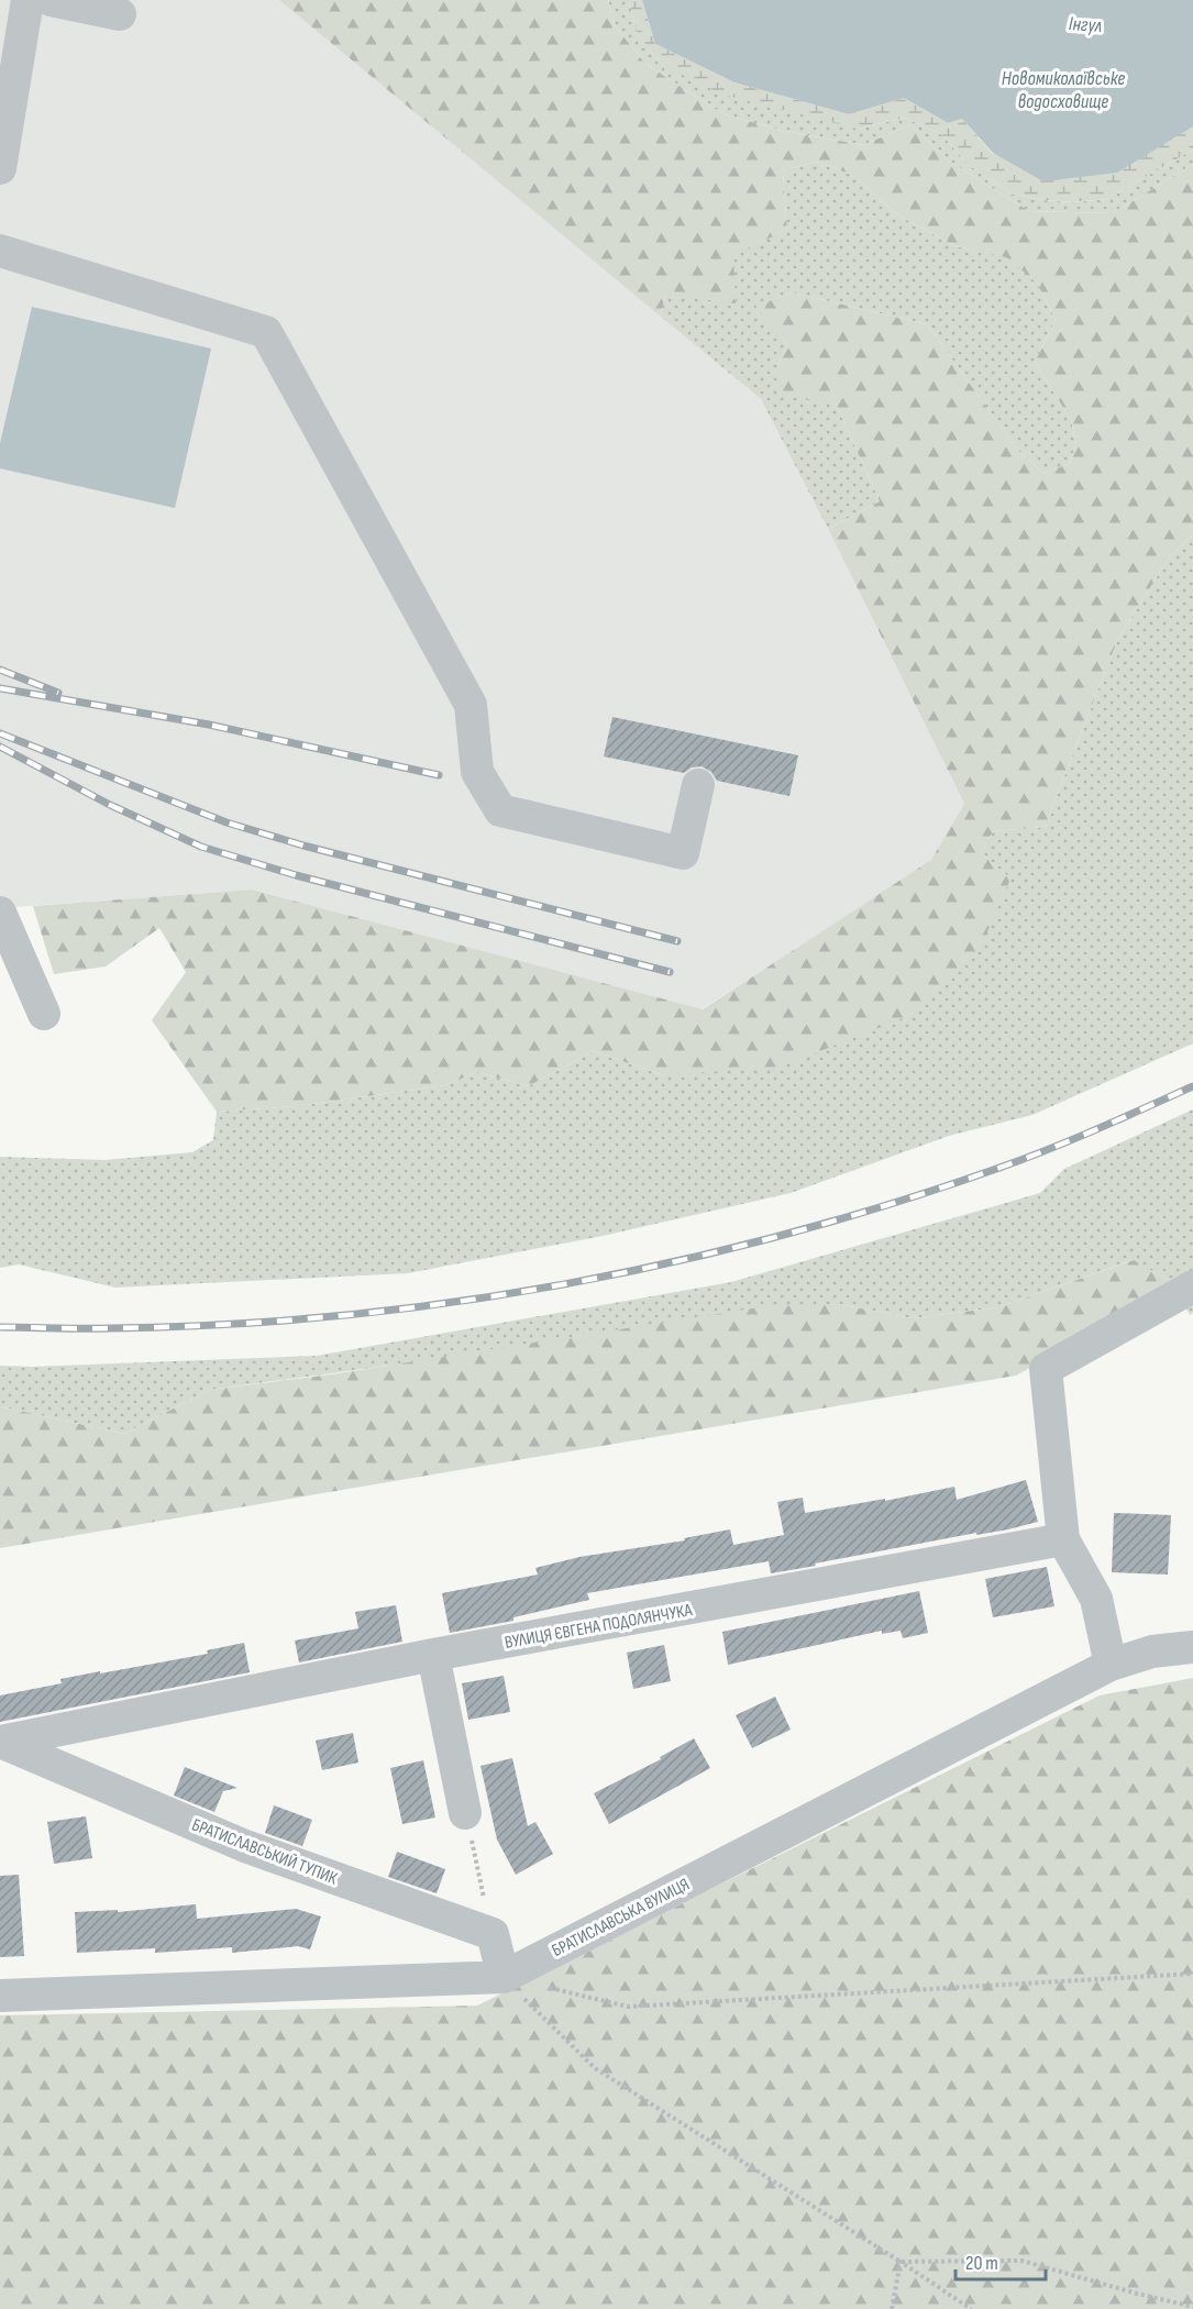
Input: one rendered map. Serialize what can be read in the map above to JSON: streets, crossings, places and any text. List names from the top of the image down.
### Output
{
  "streets": {
    "street": ["ВУЛИЦЯ ЄВГЕНА ПОДОЛЯНЧУКА", "БРАТИСЛАВСЬКИЙ ТУПИК", "БРАТИСЛАВСЬКА ВУЛИЦЯ"]
  },
  "crossings": [
    ["ВУЛИЦЯ ЄВГЕНА ПОДОЛЯНЧУКА", "БРАТИСЛАВСЬКИЙ ТУПИК"]
  ],
  "water": ["Інгул", "Новомиколаївське водосховище"],
  "scale_bar": "20 m"
}
